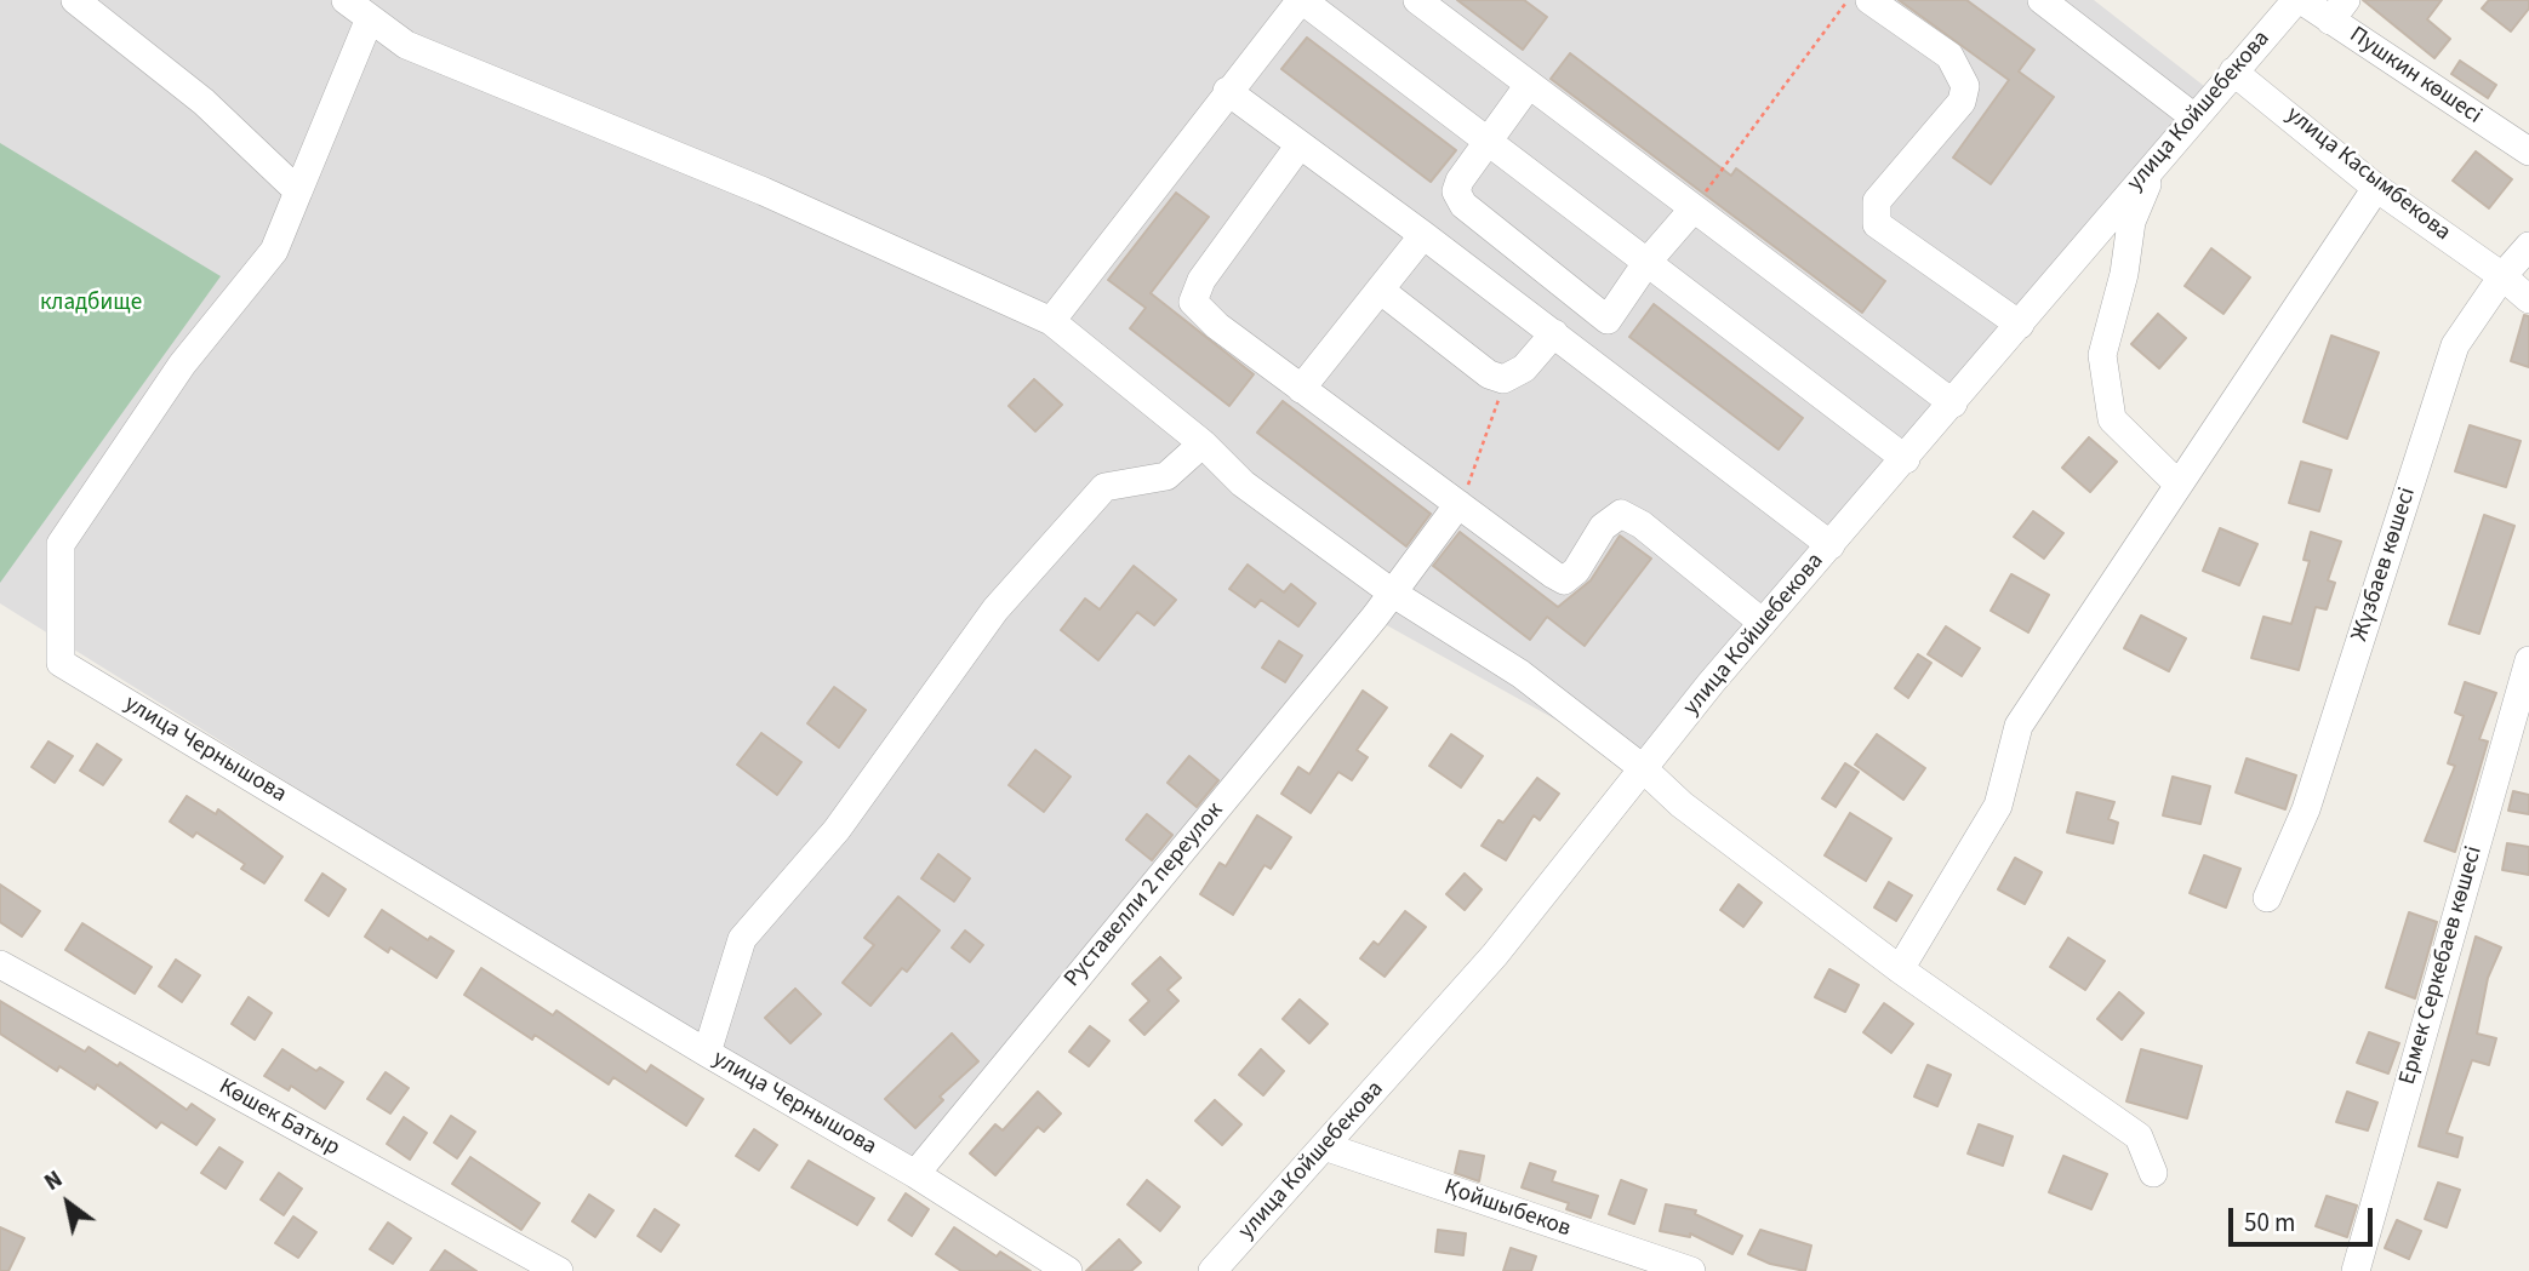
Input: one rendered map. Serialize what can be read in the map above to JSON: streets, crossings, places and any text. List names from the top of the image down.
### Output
{
  "streets": {
    "street": [
      "Пушкин көшесі",
      "улица Койшебекова",
      "улица Касымбекова",
      "Жүзбаев көшесі",
      "улица Чернышова",
      "Руставелли 2 переулок",
      "Ермек Серкебаев көшесі",
      "Көшек Батыр",
      "Қойшыбеков"
    ]
  },
  "crossings": [
    ["Пушкин көшесі", "улица Койшебекова"],
    ["улица Койшебекова", "улица Касымбекова"],
    ["улица Койшебекова", "Қойшыбеков"],
    ["улица Касымбекова", "Жүзбаев көшесі"],
    ["улица Чернышова", "Руставелли 2 переулок"]
  ],
  "parks": ["кладбище"],
  "scale_bar": "50 m",
  "north": "top left"
}
